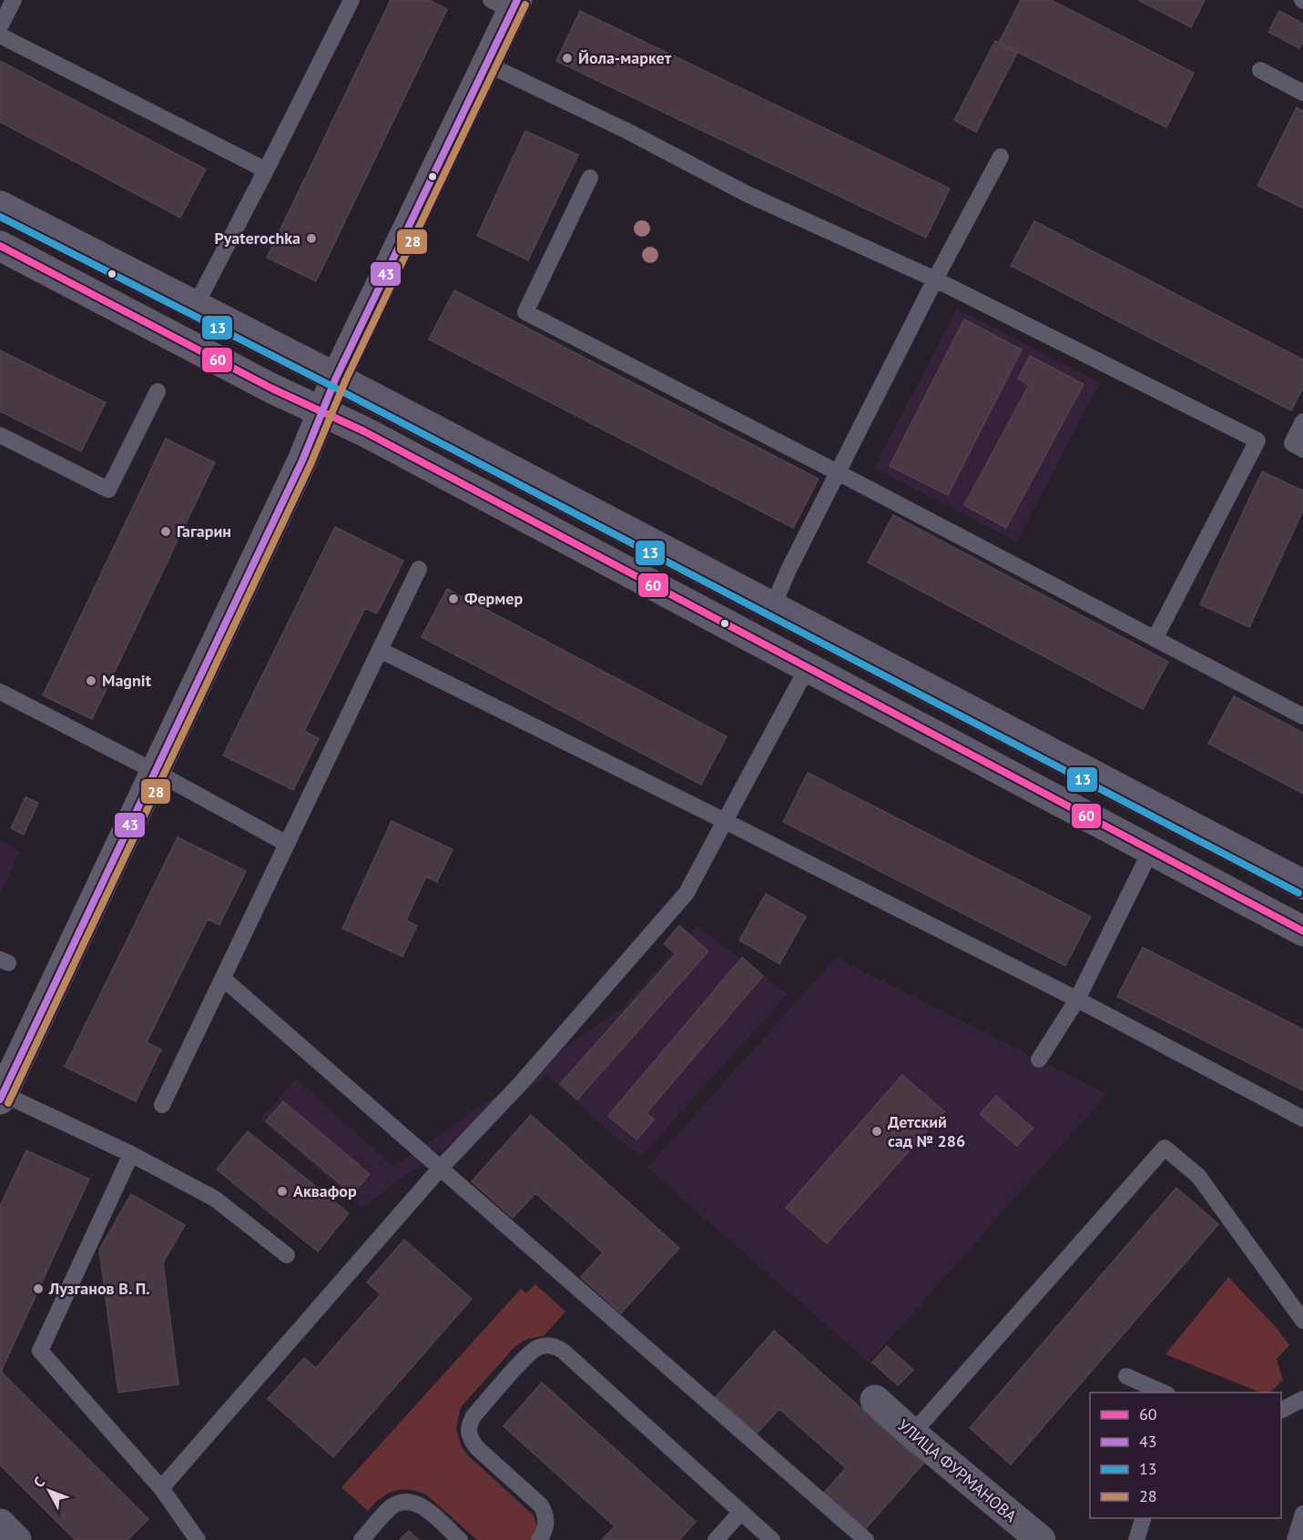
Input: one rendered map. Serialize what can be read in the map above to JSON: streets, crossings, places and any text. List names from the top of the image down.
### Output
{
  "streets": {
    "street": ["УЛИЦА ФУРМАНОВА"]
  },
  "places": [
    "Йола-маркет",
    "Pyaterochka",
    "Гагарин",
    "Фермер",
    "Magnit",
    "Детский сад № 286",
    "Аквафор",
    "Лузганов В. П."
  ],
  "lines": [
    "transit line 43",
    "transit line 28",
    "transit line 13",
    "transit line 60"
  ],
  "legend": [
    "60",
    "43",
    "13",
    "28"
  ],
  "north": "top left"
}
